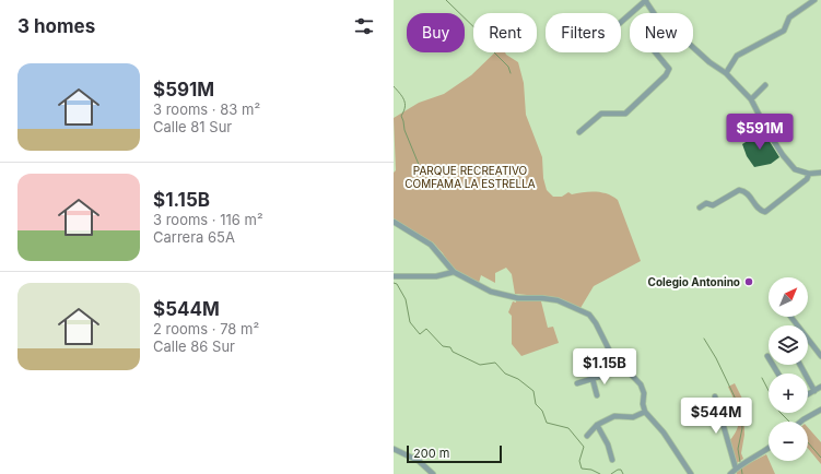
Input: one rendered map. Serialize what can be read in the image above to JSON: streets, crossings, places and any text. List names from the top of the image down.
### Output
{
  "parks": ["PARQUE RECREATIVO COMFAMA LA ESTRELLA"],
  "places": ["Colegio Antonino"],
  "scale_bar": "200 m",
  "north": "top right",
  "page": {
    "heading": "3 homes",
    "chip": [
      "Buy",
      "Rent",
      "Filters",
      "New"
    ],
    "list": [
      {
        "name": "$591M",
        "note": "3 rooms · 83 m² · Calle 81 Sur"
      },
      {
        "name": "$1.15B",
        "note": "3 rooms · 116 m² · Carrera 65A"
      },
      {
        "name": "$544M",
        "note": "2 rooms · 78 m² · Calle 86 Sur"
      }
    ],
    "price": ["$591M", "$1.15B", "$544M"],
    "map_buttons": ["+", "−"],
    "scale": "200 m"
  }
}
